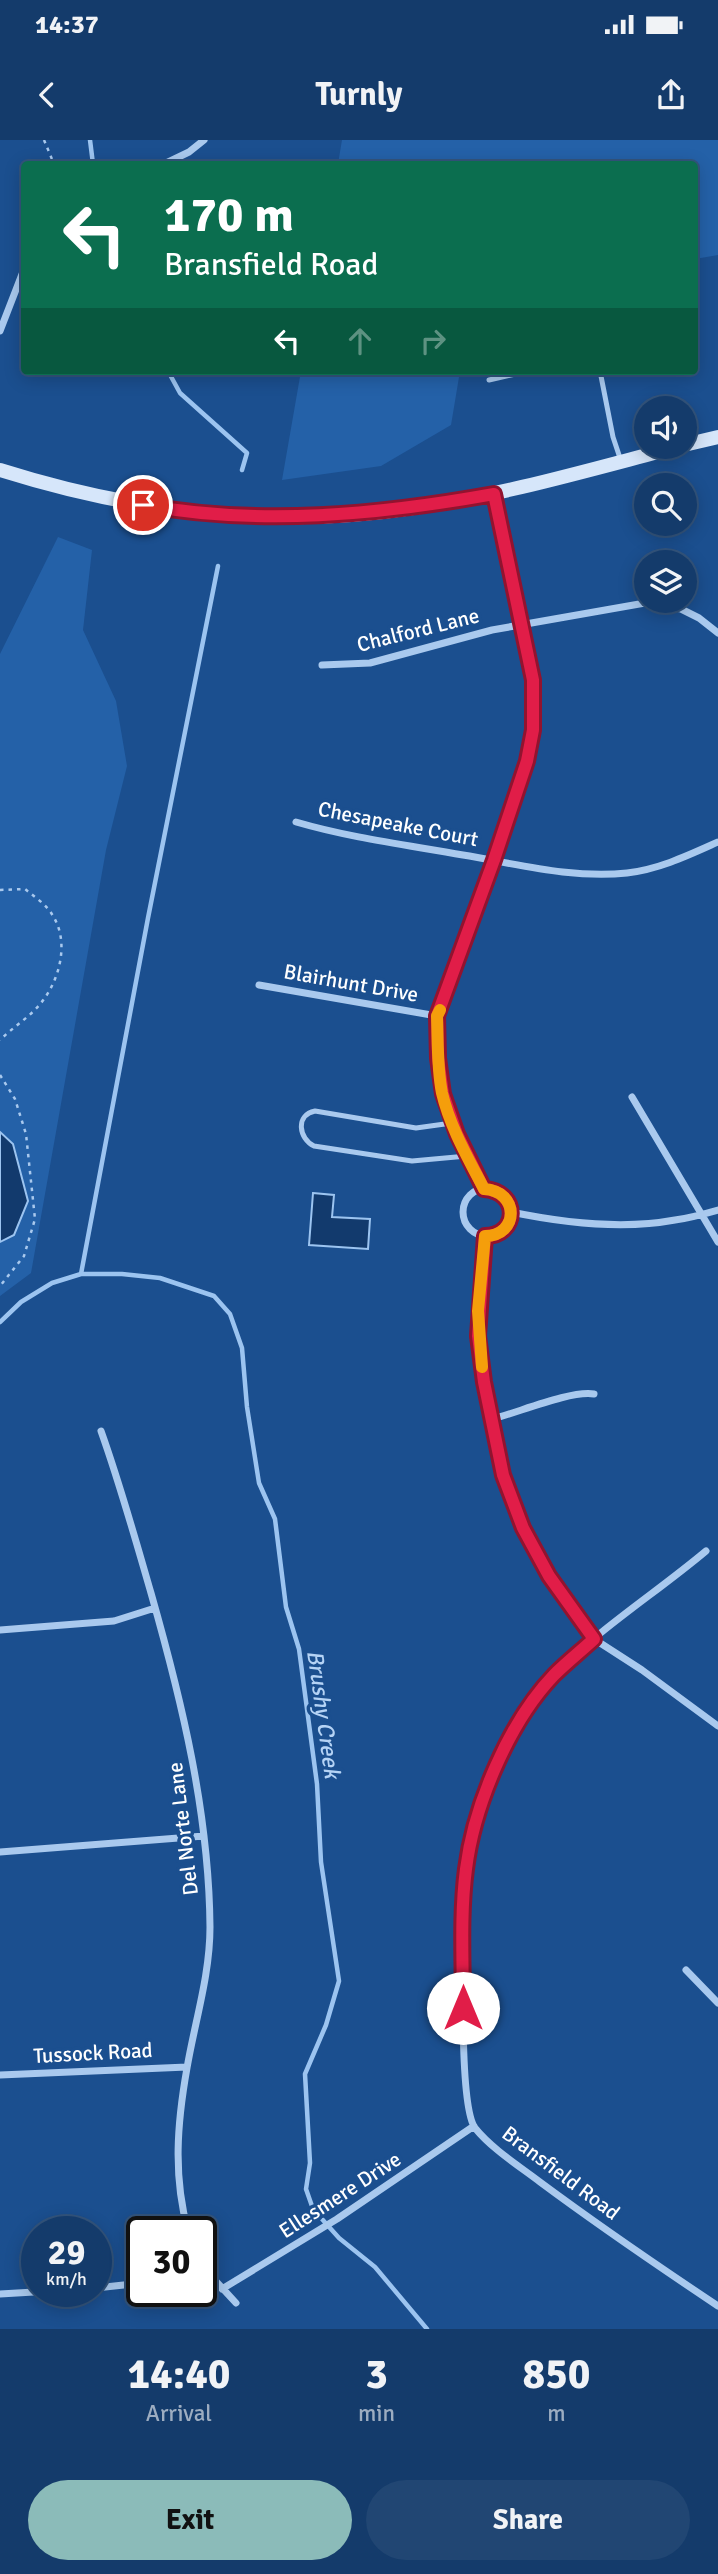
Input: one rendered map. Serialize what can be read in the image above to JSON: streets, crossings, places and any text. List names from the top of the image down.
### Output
{
  "streets": {
    "street": [
      "Chalford Lane",
      "Chesapeake Court",
      "Blairhunt Drive",
      "Del Norte Lane",
      "Tussock Road",
      "Bransfield Road",
      "Ellesmere Drive"
    ]
  },
  "crossings": [
    ["Del Norte Lane", "Tussock Road"],
    ["Bransfield Road", "Ellesmere Drive"]
  ],
  "water": ["Brushy Creek"],
  "page": {
    "status": "14:37",
    "header": "Turnly",
    "turn": ["170 m", "Bransfield Road"],
    "speed": "29 km/h",
    "limit": "30",
    "eta": [
      "14:40",
      "Arrival",
      "3",
      "min",
      "850",
      "m"
    ],
    "buttons": ["Exit", "Share"]
  }
}
